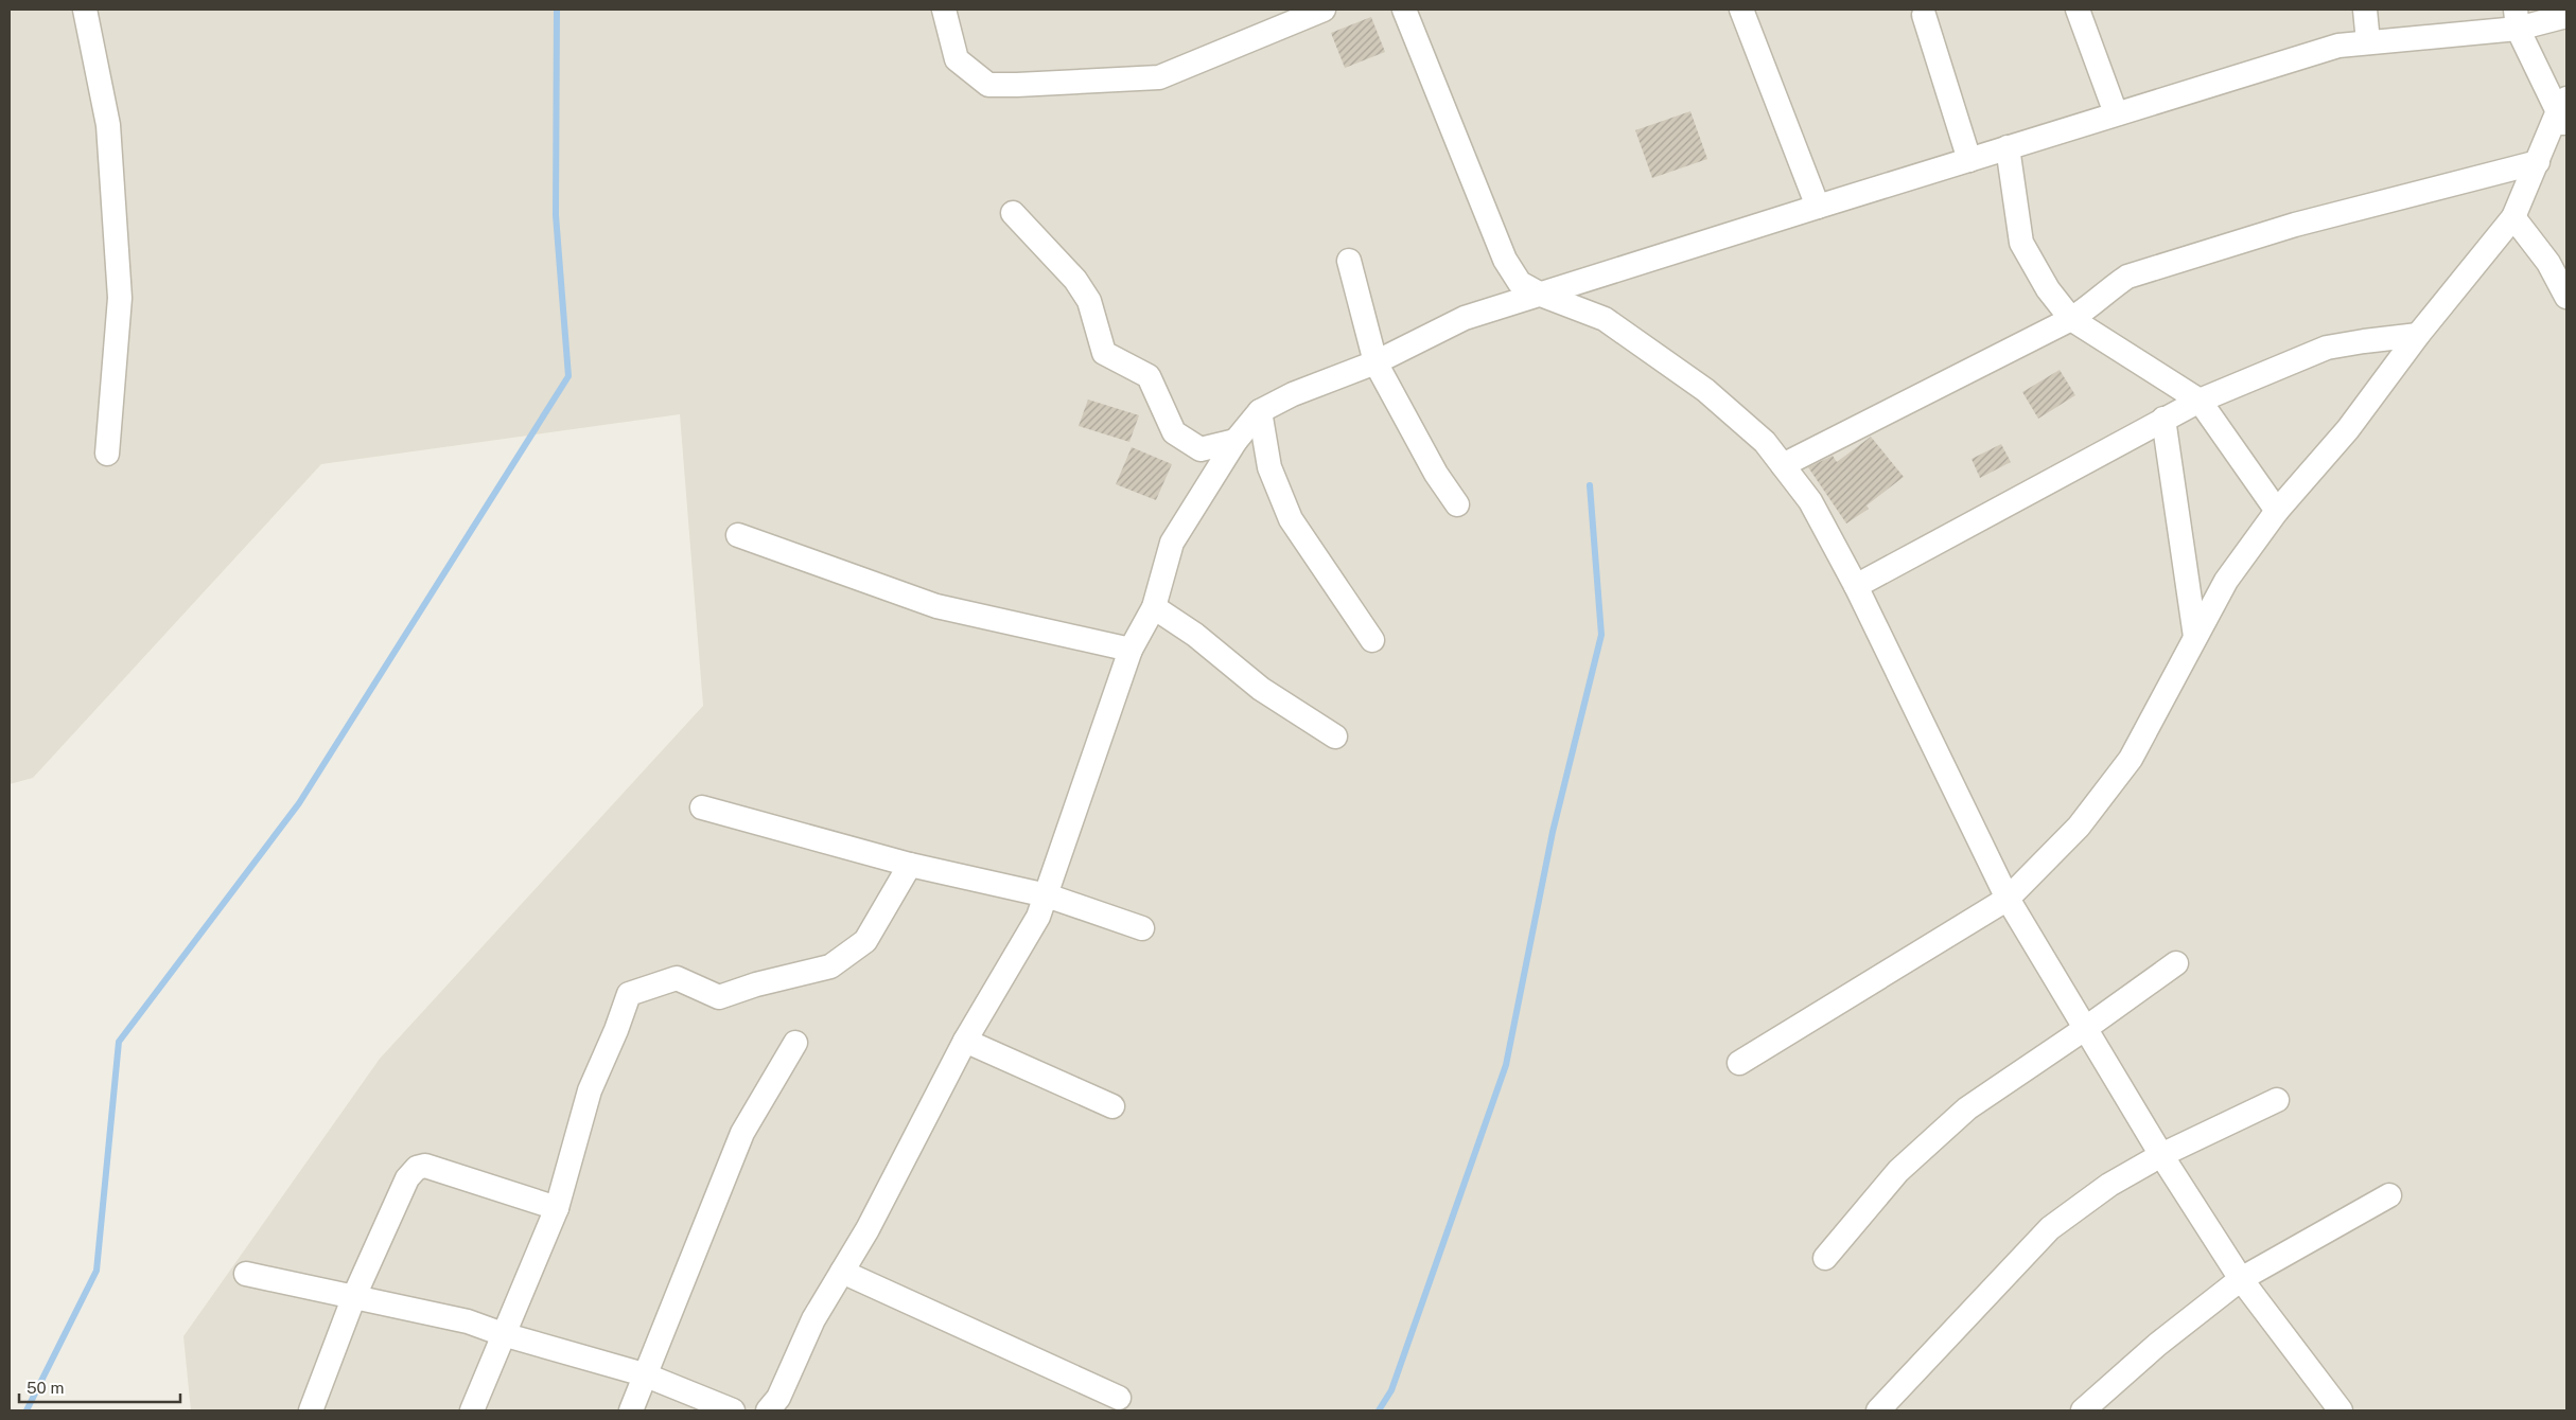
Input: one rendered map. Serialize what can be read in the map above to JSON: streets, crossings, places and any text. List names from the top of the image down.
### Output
{
  "scale_bar": "50 m"
}
